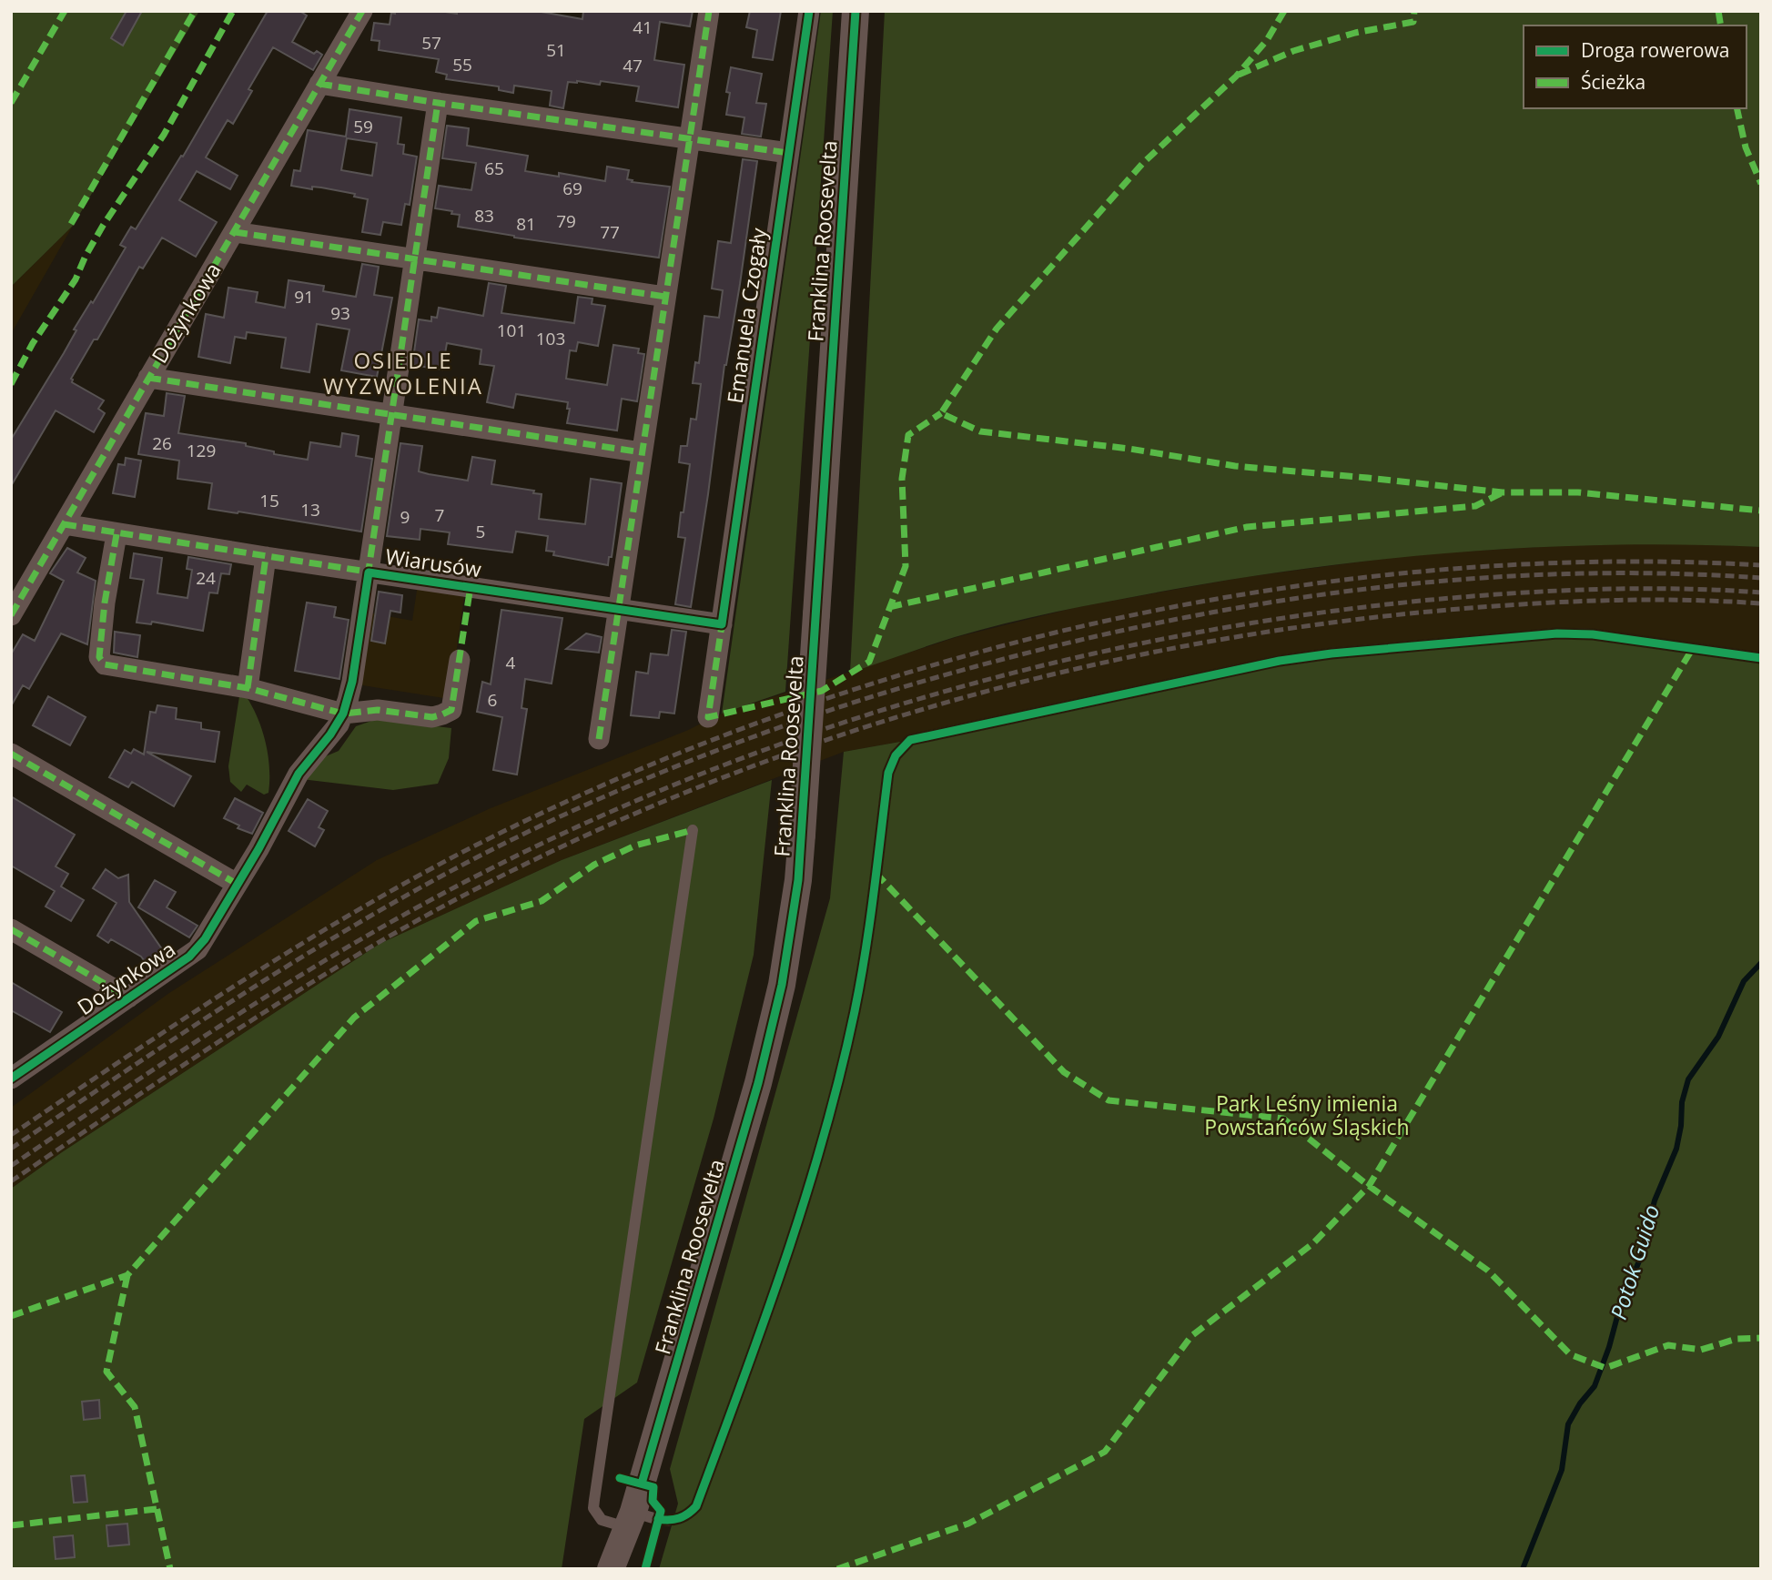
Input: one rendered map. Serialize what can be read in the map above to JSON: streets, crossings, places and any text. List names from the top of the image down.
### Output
{
  "streets": {
    "street": [
      "Franklina Roosevelta",
      "Dożynkowa",
      "Emanuela Czogały",
      "Wiarusów"
    ]
  },
  "crossings": [
    ["Dożynkowa", "Wiarusów"],
    ["Emanuela Czogały", "Wiarusów"]
  ],
  "districts": ["OSIEDLE WYZWOLENIA"],
  "water": ["Potok Guido"],
  "parks": ["Park Leśny imienia Powstańców Śląskich"],
  "house_numbers": [
    "41",
    "57",
    "51",
    "55",
    "47",
    "59",
    "65",
    "69",
    "83",
    "79",
    "81",
    "77",
    "91",
    "93",
    "101",
    "103",
    "26",
    "129",
    "15",
    "13",
    "7",
    "9",
    "5",
    "24",
    "4",
    "6"
  ],
  "legend": ["Droga rowerowa", "Ścieżka"]
}
